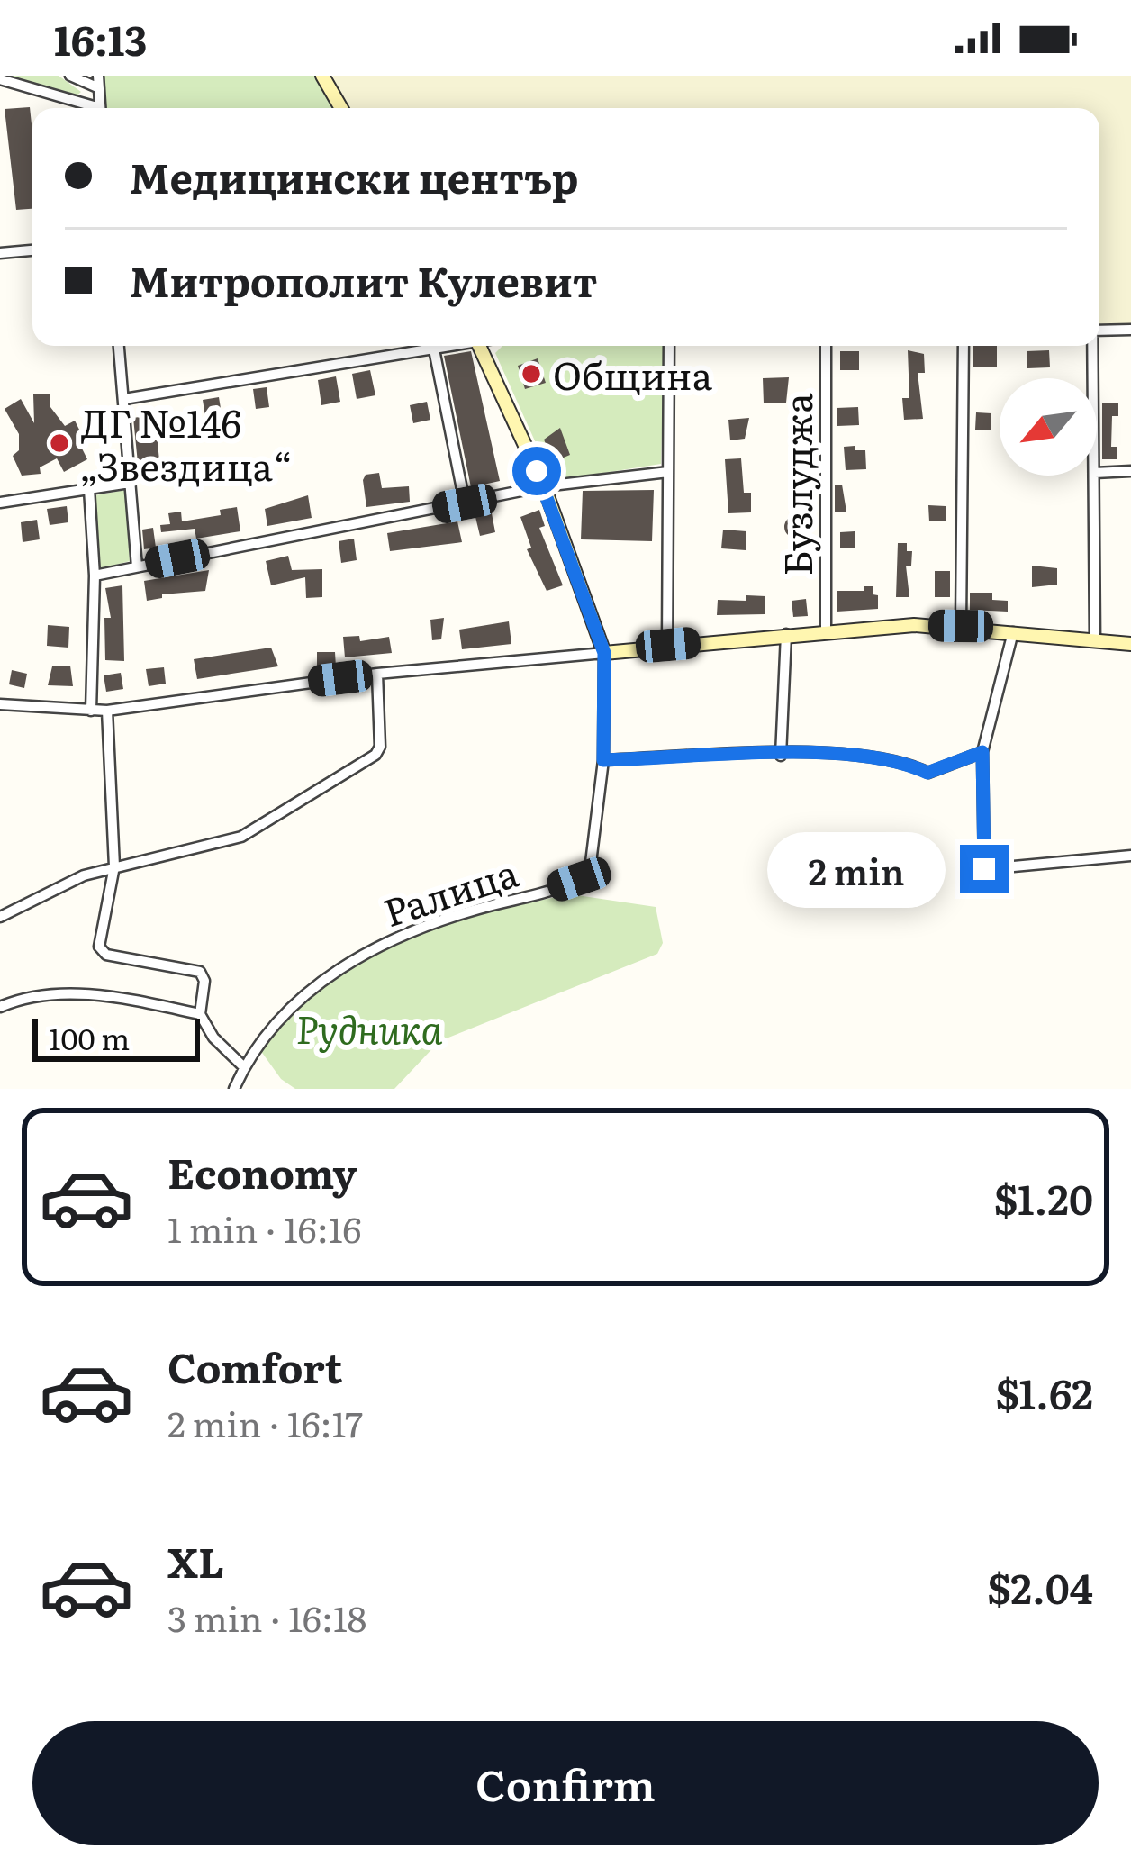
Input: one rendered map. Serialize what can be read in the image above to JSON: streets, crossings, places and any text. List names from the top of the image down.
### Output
{
  "streets": {
    "street": ["Бузлуджа", "Ралица"]
  },
  "parks": ["Рудника"],
  "places": ["Община", "ДГ №146 „Звездица“"],
  "scale_bar": "100 m",
  "north": "bottom left",
  "page": {
    "status": "16:13",
    "banner": ["Медицински център", "Митрополит Кулевит"],
    "bubble": "2 min",
    "scale": "100 m",
    "list": [
      {
        "name": "Economy",
        "note": "1 min · 16:16",
        "value": "$1.20"
      },
      {
        "name": "Comfort",
        "note": "2 min · 16:17",
        "value": "$1.62"
      },
      {
        "name": "XL",
        "note": "3 min · 16:18",
        "value": "$2.04"
      }
    ],
    "buttons": "Confirm"
  }
}
